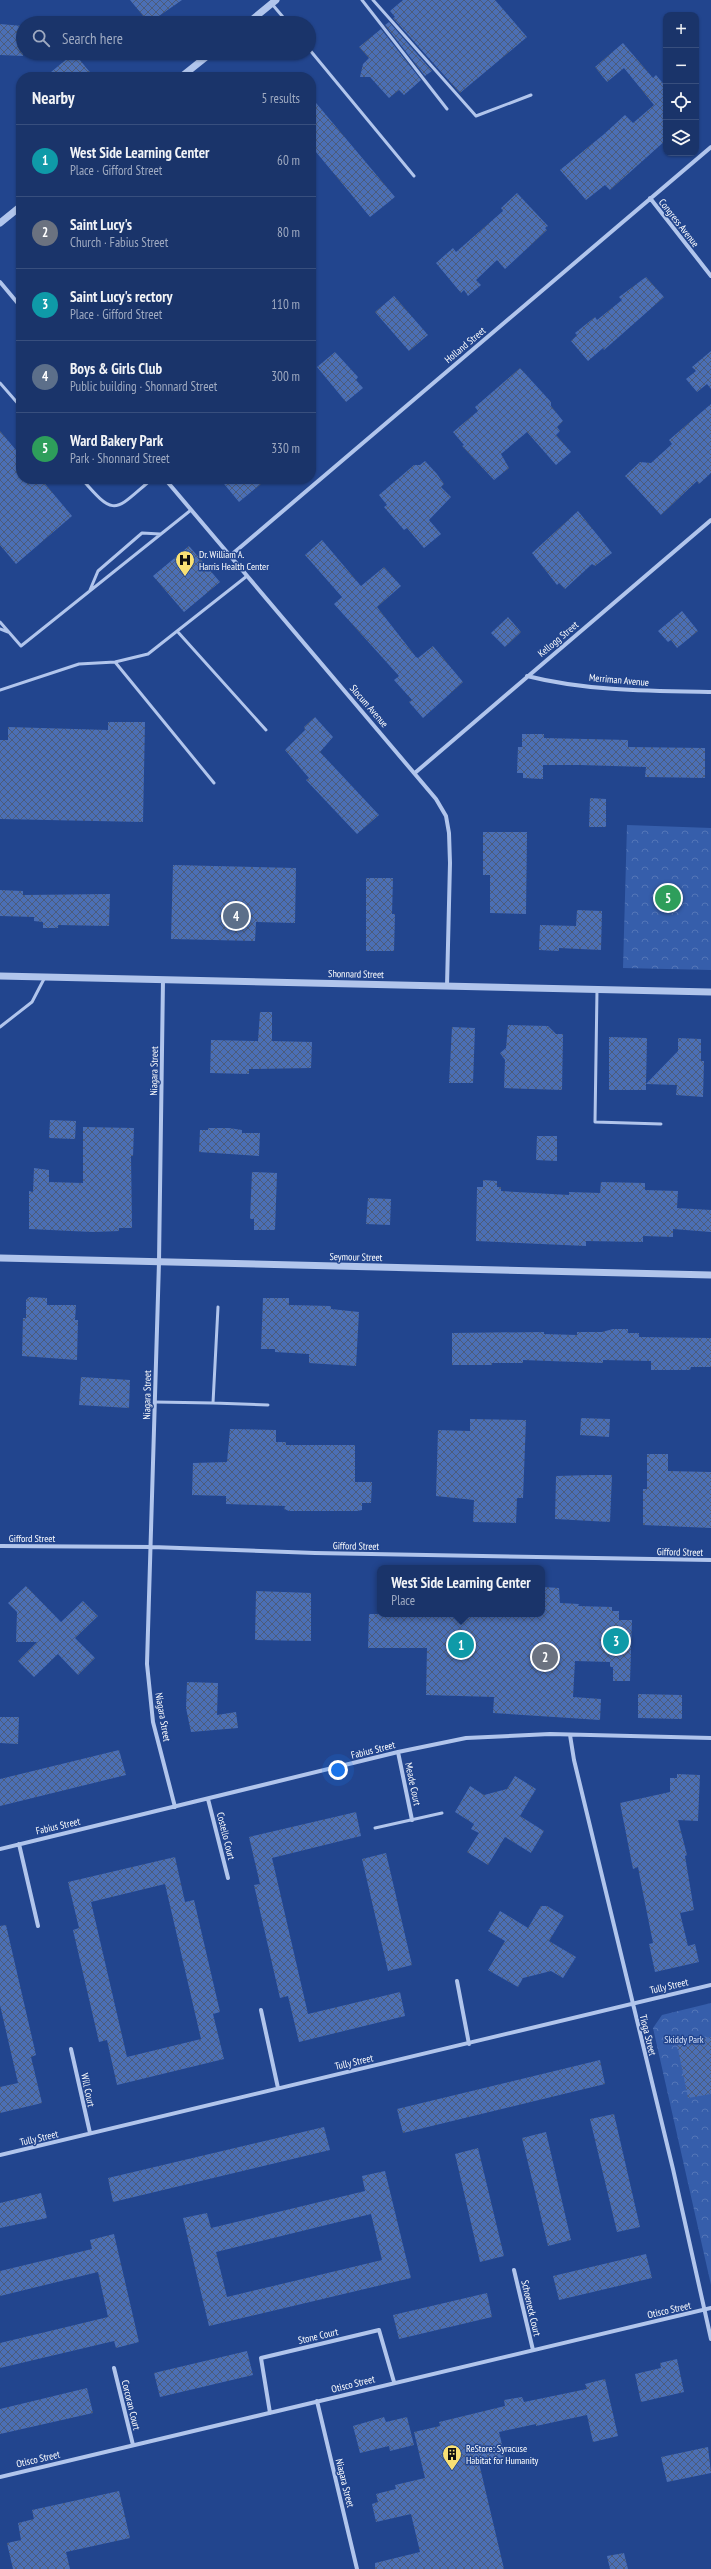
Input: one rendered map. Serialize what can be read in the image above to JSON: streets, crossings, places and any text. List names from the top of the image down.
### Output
{
  "streets": {
    "street": [
      "Congress Avenue",
      "Holland Street",
      "Kellogg Street",
      "Merriman Avenue",
      "Slocum Avenue",
      "Shonnard Street",
      "Niagara Street",
      "Seymour Street",
      "Gifford Street",
      "Fabius Street",
      "Meade Court",
      "Costello Court",
      "Tully Street",
      "Tioga Street",
      "Will Court",
      "Schoeneck Court",
      "Otisco Street",
      "Stone Court",
      "Corcoran Court"
    ]
  },
  "crossings": [
    ["Congress Avenue", "Holland Street"],
    ["Holland Street", "Slocum Avenue"],
    ["Kellogg Street", "Merriman Avenue"],
    ["Kellogg Street", "Slocum Avenue"],
    ["Slocum Avenue", "Shonnard Street"],
    ["Shonnard Street", "Niagara Street"],
    ["Niagara Street", "Seymour Street"],
    ["Niagara Street", "Gifford Street"],
    ["Niagara Street", "Fabius Street"],
    ["Niagara Street", "Otisco Street"],
    ["Fabius Street", "Meade Court"],
    ["Fabius Street", "Costello Court"],
    ["Fabius Street", "Tioga Street"],
    ["Tully Street", "Tioga Street"],
    ["Tully Street", "Will Court"],
    ["Tioga Street", "Otisco Street"],
    ["Schoeneck Court", "Otisco Street"],
    ["Otisco Street", "Stone Court"],
    ["Otisco Street", "Corcoran Court"]
  ],
  "parks": ["Skiddy Park"],
  "places": {
    "hospital": ["Dr. William A. Harris Health Center"],
    "building": ["ReStore: Syracuse Habitat for Humanity"]
  },
  "page": {
    "map_buttons": ["+", "−"],
    "search": "Search here",
    "heading": ["Nearby", "5 results"],
    "list": [
      {
        "mark": "1",
        "name": "West Side Learning Center",
        "note": "Place · Gifford Street",
        "value": "60 m"
      },
      {
        "mark": "2",
        "name": "Saint Lucy's",
        "note": "Church · Fabius Street",
        "value": "80 m"
      },
      {
        "mark": "3",
        "name": "Saint Lucy's rectory",
        "note": "Place · Gifford Street",
        "value": "110 m"
      },
      {
        "mark": "4",
        "name": "Boys & Girls Club",
        "note": "Public building · Shonnard Street",
        "value": "300 m"
      },
      {
        "mark": "5",
        "name": "Ward Bakery Park",
        "note": "Park · Shonnard Street",
        "value": "330 m"
      }
    ],
    "pins": [
      "5",
      "4",
      "3",
      "1",
      "2"
    ],
    "popup": ["West Side Learning Center", "Place"]
  }
}
